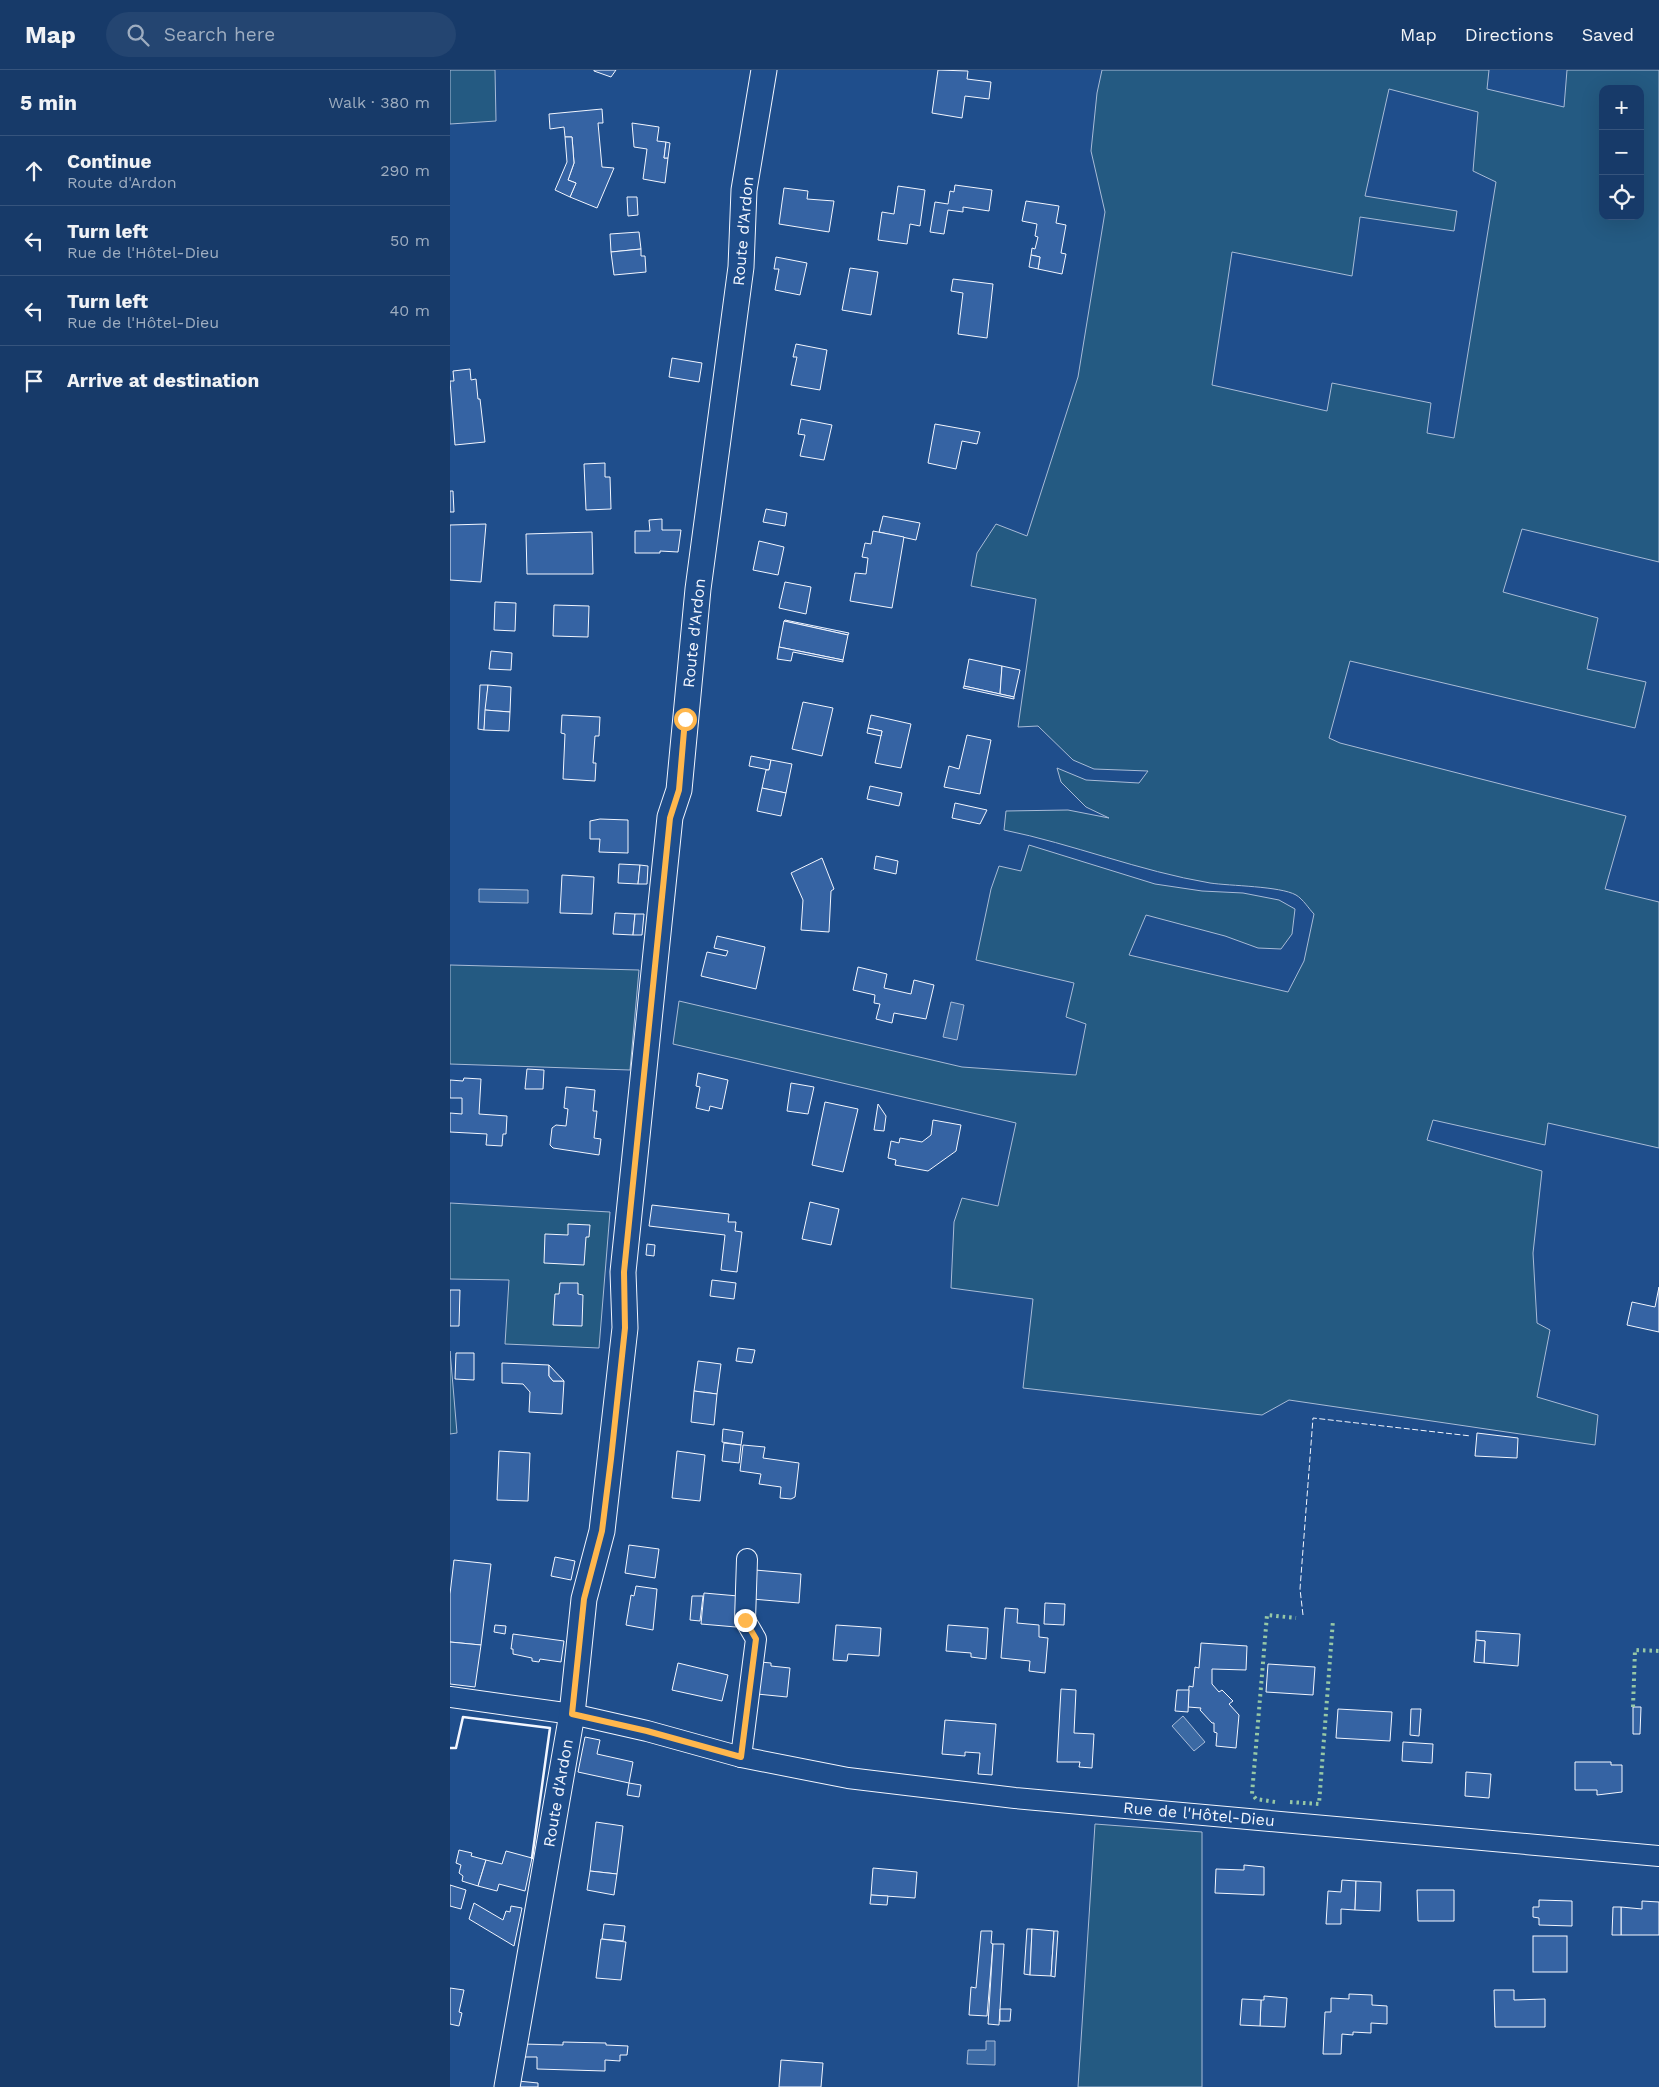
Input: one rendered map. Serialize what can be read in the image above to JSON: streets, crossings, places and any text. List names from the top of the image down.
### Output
{
  "streets": {
    "street": ["Route d'Ardon", "Rue de l'Hôtel-Dieu"]
  },
  "crossings": [
    ["Route d'Ardon", "Rue de l'Hôtel-Dieu"]
  ],
  "page": {
    "header": "Map",
    "search": "Search here",
    "nav": ["Map", "Directions", "Saved"],
    "heading": ["5 min", "Walk · 380 m"],
    "map_buttons": ["+", "−"],
    "list": [
      ["Continue", "Route d'Ardon", "290 m"],
      ["Turn left", "Rue de l'Hôtel-Dieu", "50 m"],
      ["Turn left", "Rue de l'Hôtel-Dieu", "40 m"],
      "Arrive at destination"
    ]
  }
}
